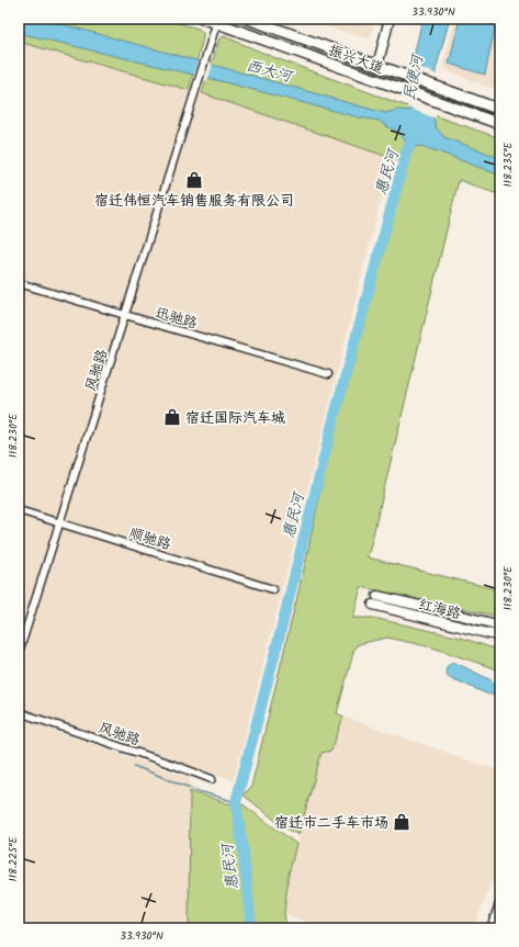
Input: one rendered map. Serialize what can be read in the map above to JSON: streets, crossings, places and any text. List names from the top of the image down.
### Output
{
  "streets": {
    "main road": ["振兴大道"],
    "street": [
      "迅驰路",
      "风驰路",
      "顺驰路",
      "红海路"
    ]
  },
  "crossings": [
    ["振兴大道", "风驰路"],
    ["迅驰路", "风驰路"],
    ["风驰路", "顺驰路"]
  ],
  "water": ["西大河", "民便河", "惠民河"],
  "places": {
    "shop": ["宿迁伟恒汽车销售服务有限公司", "宿迁国际汽车城", "宿迁市二手车市场"]
  },
  "coordinates": [
    "33.930°N",
    "118.235°E",
    "118.230°E",
    "118.225°E"
  ]
}
